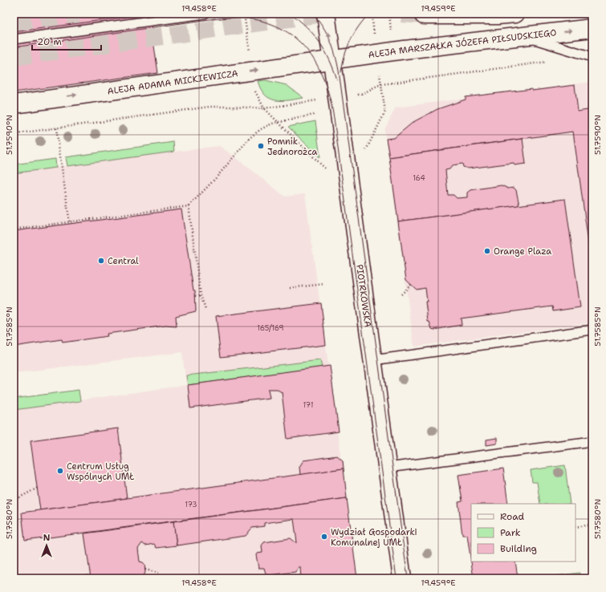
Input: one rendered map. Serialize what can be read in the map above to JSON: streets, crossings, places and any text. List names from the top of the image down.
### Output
{
  "streets": {
    "main road": ["ALEJA MARSZAŁKA JÓZEFA PIŁSUDSKIEGO", "ALEJA ADAMA MICKIEWICZA", "PIOTRKOWSKA"]
  },
  "crossings": [
    ["ALEJA MARSZAŁKA JÓZEFA PIŁSUDSKIEGO", "ALEJA ADAMA MICKIEWICZA"],
    ["ALEJA MARSZAŁKA JÓZEFA PIŁSUDSKIEGO", "PIOTRKOWSKA"],
    ["ALEJA ADAMA MICKIEWICZA", "PIOTRKOWSKA"]
  ],
  "one_way": ["ALEJA ADAMA MICKIEWICZA"],
  "places": [
    "Pomnik Jednorożca",
    "Orange Plaza",
    "Central",
    "Centrum Usług Wspólnych UMŁ",
    "Wydział Gospodarki Komunalnej UMŁ"
  ],
  "house_numbers": [
    "164",
    "165/169",
    "171",
    "173"
  ],
  "legend": ["Road", "Park", "Building"],
  "scale_bar": "20 m",
  "north": "top",
  "coordinates": [
    "19.458°E",
    "19.459°E",
    "51.7590°N",
    "51.7585°N",
    "51.7580°N"
  ]
}
